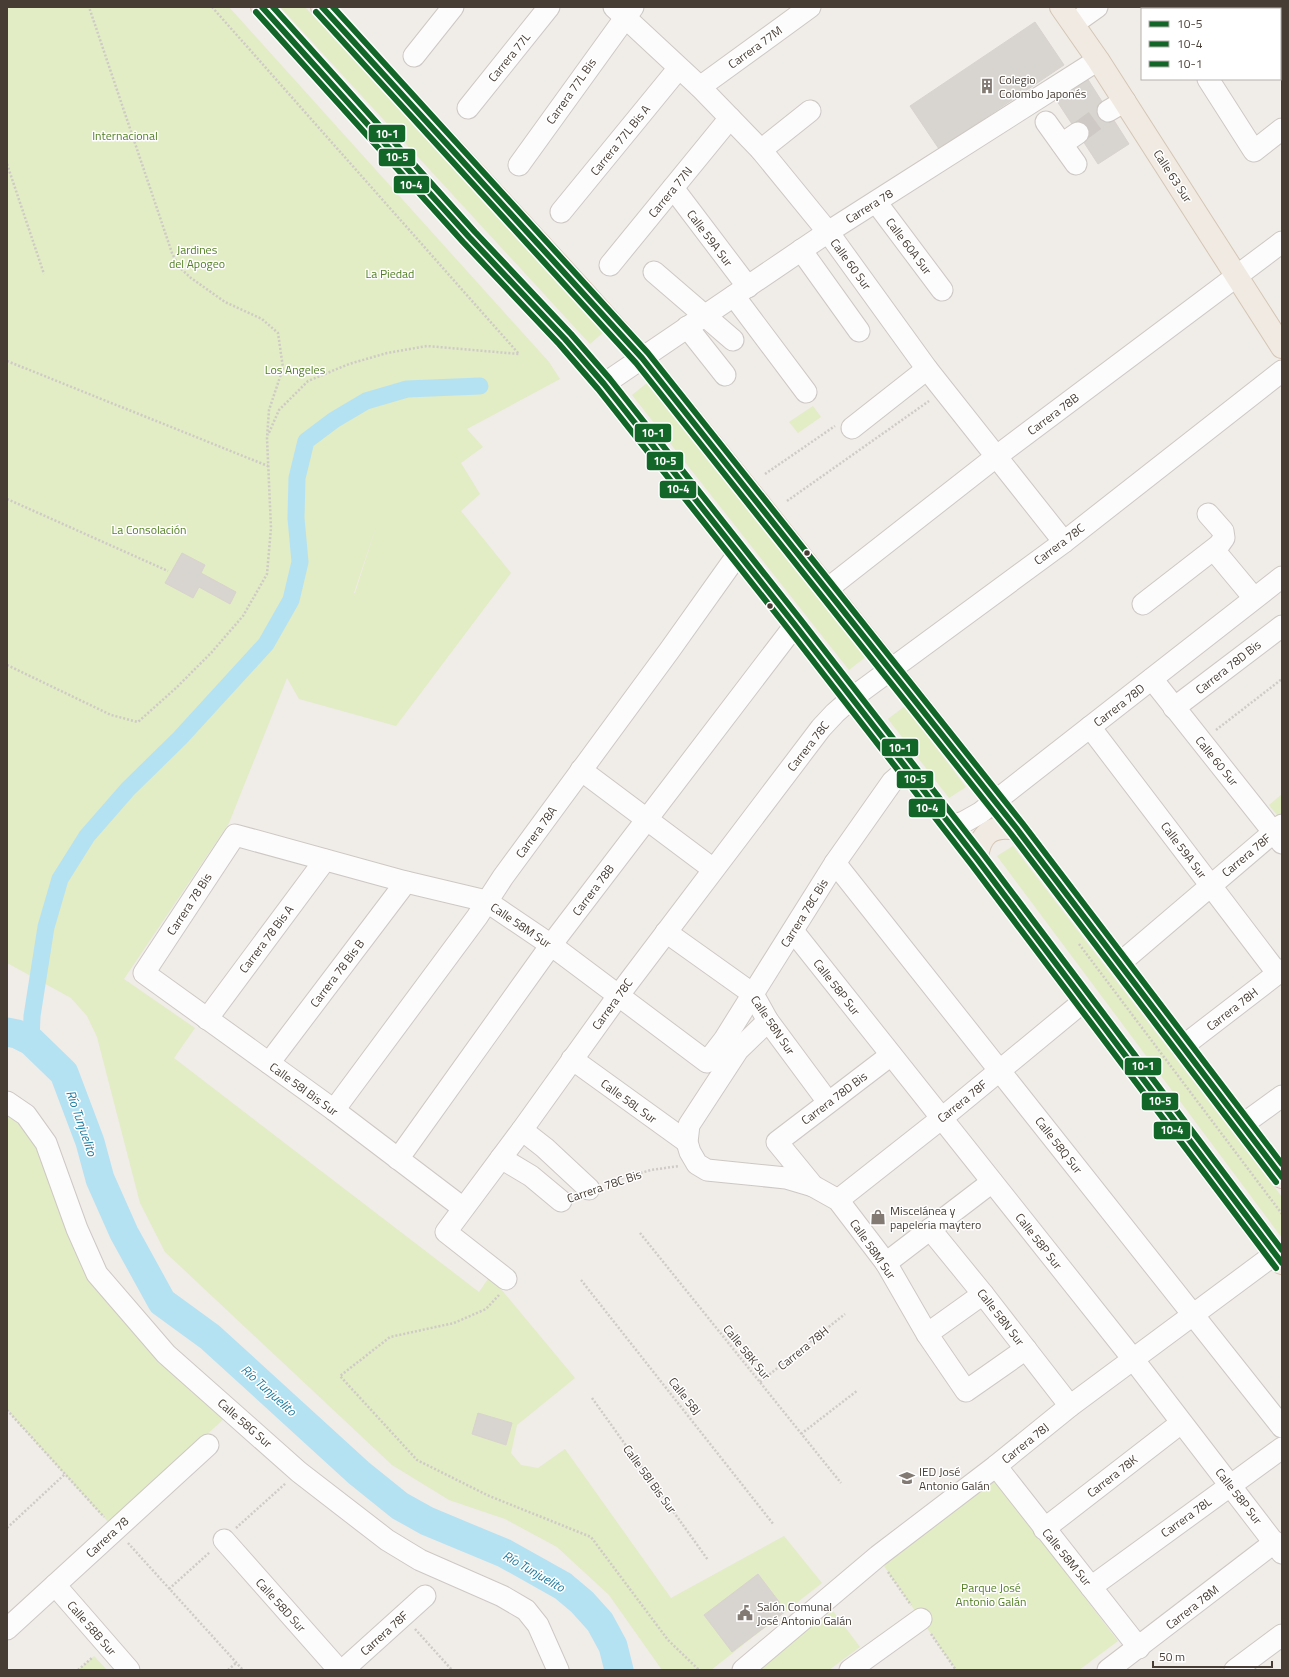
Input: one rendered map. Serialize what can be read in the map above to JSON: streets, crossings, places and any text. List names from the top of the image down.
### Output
{
  "streets": {
    "main road": ["Calle 63 Sur"],
    "street": [
      "Carrera 77M",
      "Carrera 77L",
      "Carrera 77L Bis",
      "Carrera 77L Bis A",
      "Carrera 77N",
      "Carrera 78",
      "Calle 59A Sur",
      "Calle 60A Sur",
      "Calle 60 Sur",
      "Carrera 78B",
      "Carrera 78C",
      "Carrera 78D Bis",
      "Carrera 78D",
      "Carrera 78A",
      "Carrera 78F",
      "Carrera 78 Bis",
      "Carrera 78C Bis",
      "Calle 58M Sur",
      "Carrera 78 Bis A",
      "Carrera 78 Bis B",
      "Calle 58P Sur",
      "Carrera 78H",
      "Calle 58N Sur",
      "Calle 58I Bis Sur",
      "Calle 58L Sur",
      "Calle 58Q Sur",
      "Calle 58G Sur",
      "Carrera 78J",
      "Carrera 78K",
      "Carrera 78L",
      "Calle 58D Sur",
      "Carrera 78M",
      "Calle 58B Sur"
    ],
    "path": ["Calle 58K Sur", "Calle 58J"]
  },
  "crossings": [
    ["Carrera 77M", "Calle 60 Sur"],
    ["Carrera 77L Bis", "Calle 60 Sur"],
    ["Carrera 77L Bis A", "Calle 60 Sur"],
    ["Calle 63 Sur", "Carrera 78"],
    ["Calle 63 Sur", "Carrera 78B"],
    ["Carrera 77N", "Calle 59A Sur"],
    ["Carrera 77N", "Calle 60 Sur"],
    ["Carrera 78", "Calle 59A Sur"],
    ["Carrera 78", "Calle 60A Sur"],
    ["Carrera 78", "Calle 60 Sur"],
    ["Carrera 78", "Calle 58B Sur"],
    ["Calle 59A Sur", "Carrera 78D"],
    ["Calle 59A Sur", "Carrera 78F"],
    ["Calle 59A Sur", "Carrera 78H"],
    ["Calle 60 Sur", "Carrera 78B"],
    ["Calle 60 Sur", "Carrera 78C"],
    ["Calle 60 Sur", "Carrera 78D Bis"],
    ["Calle 60 Sur", "Carrera 78D"],
    ["Calle 60 Sur", "Carrera 78F"],
    ["Carrera 78B", "Calle 58M Sur"],
    ["Carrera 78B", "Calle 58I Bis Sur"],
    ["Carrera 78C", "Calle 58M Sur"],
    ["Carrera 78C", "Calle 58N Sur"],
    ["Carrera 78C", "Calle 58I Bis Sur"],
    ["Carrera 78C", "Calle 58L Sur"],
    ["Carrera 78D Bis", "Calle 58M Sur"],
    ["Carrera 78D Bis", "Calle 58P Sur"],
    ["Carrera 78D Bis", "Calle 58N Sur"],
    ["Carrera 78A", "Calle 58M Sur"],
    ["Carrera 78A", "Calle 58I Bis Sur"],
    ["Carrera 78F", "Calle 58M Sur"],
    ["Carrera 78F", "Calle 58P Sur"],
    ["Carrera 78F", "Calle 58Q Sur"],
    ["Carrera 78 Bis", "Calle 58M Sur"],
    ["Carrera 78 Bis", "Calle 58I Bis Sur"],
    ["Carrera 78C Bis", "Calle 58M Sur"],
    ["Carrera 78C Bis", "Calle 58P Sur"],
    ["Carrera 78C Bis", "Calle 58N Sur"],
    ["Carrera 78C Bis", "Calle 58Q Sur"],
    ["Calle 58M Sur", "Carrera 78 Bis A"],
    ["Calle 58M Sur", "Carrera 78 Bis B"],
    ["Calle 58M Sur", "Calle 58N Sur"],
    ["Calle 58M Sur", "Carrera 78J"],
    ["Calle 58M Sur", "Carrera 78K"],
    ["Calle 58M Sur", "Carrera 78L"],
    ["Calle 58M Sur", "Carrera 78M"],
    ["Carrera 78 Bis A", "Calle 58I Bis Sur"],
    ["Carrera 78 Bis B", "Calle 58I Bis Sur"],
    ["Calle 58P Sur", "Carrera 78J"],
    ["Calle 58P Sur", "Carrera 78K"],
    ["Calle 58P Sur", "Carrera 78L"],
    ["Calle 58P Sur", "Carrera 78M"],
    ["Carrera 78H", "Calle 58K Sur"],
    ["Calle 58N Sur", "Carrera 78J"],
    ["Calle 58Q Sur", "Carrera 78J"]
  ],
  "water": ["Río Tunjuelito"],
  "parks": [
    "Internacional",
    "Jardines del Apogeo",
    "La Piedad",
    "Los Angeles",
    "La Consolación",
    "Parque José Antonio Galán"
  ],
  "places": {
    "building": ["Colegio Colombo Japonés"],
    "shop": ["Miscelánea y papeleria maytero"],
    "school or university": ["IED José Antonio Galán"],
    "public building": ["Salón Comunal José Antonio Galán"]
  },
  "lines": ["transit line 10-5", "transit line 10-1", "transit line 10-4"],
  "legend": ["10-5", "10-4", "10-1"],
  "scale_bar": "50 m"
}
